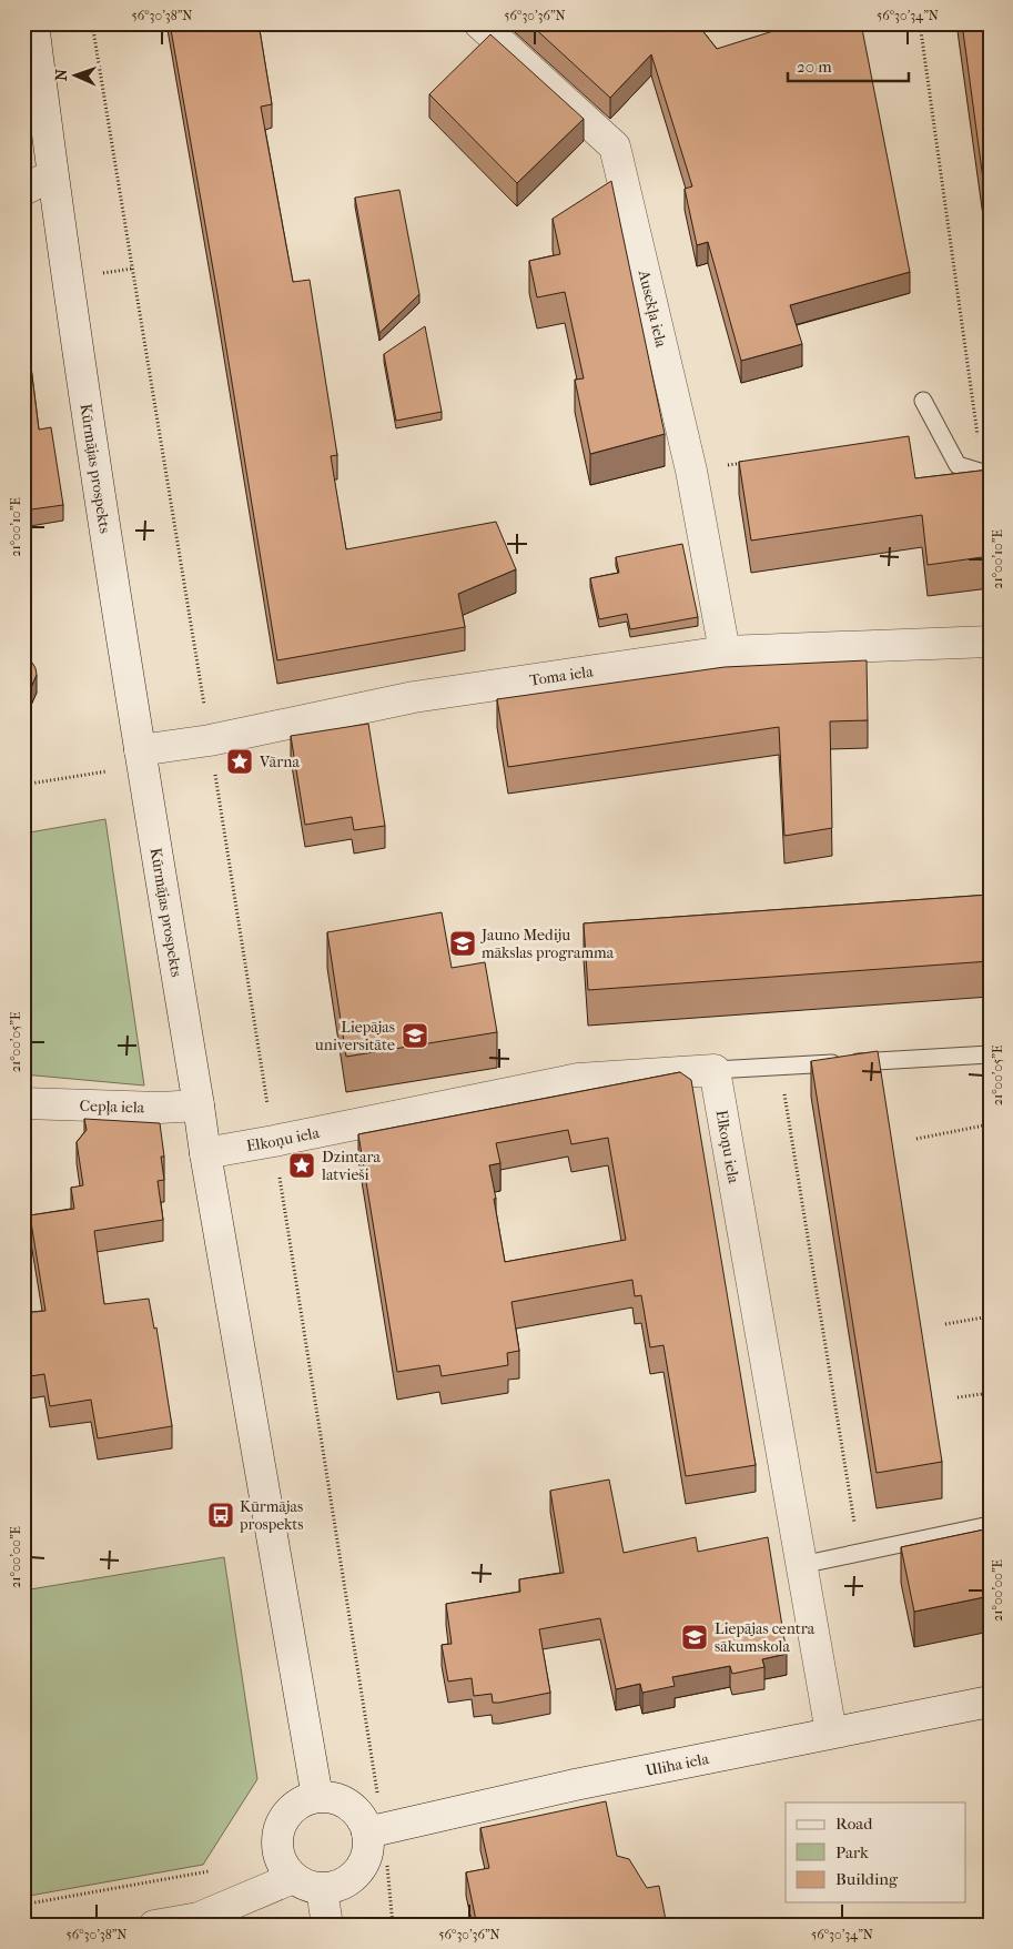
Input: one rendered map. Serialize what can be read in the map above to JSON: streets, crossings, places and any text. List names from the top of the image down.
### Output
{
  "streets": {
    "street": [
      "Ausekļa iela",
      "Kūrmājas prospekts",
      "Toma iela",
      "Cepļa iela",
      "Elkoņu iela",
      "Uliha iela"
    ]
  },
  "crossings": [
    ["Ausekļa iela", "Toma iela"],
    ["Kūrmājas prospekts", "Toma iela"],
    ["Kūrmājas prospekts", "Cepļa iela"],
    ["Kūrmājas prospekts", "Elkoņu iela"],
    ["Kūrmājas prospekts", "Uliha iela"],
    ["Elkoņu iela", "Uliha iela"]
  ],
  "places": {
    "place": ["Vārna", "Dzintara latvieši"],
    "school or university": ["Jauno Mediju mākslas programma", "Liepājas universitāte", "Liepājas centra sākumskola"],
    "bus stop": ["Kūrmājas prospekts"]
  },
  "legend": ["Road", "Park", "Building"],
  "scale_bar": "20 m",
  "north": "left",
  "coordinates": [
    "56°30'38\"N",
    "56°30'36\"N",
    "56°30'34\"N",
    "21°00'10\"E",
    "21°00'05\"E",
    "21°00'00\"E"
  ]
}
